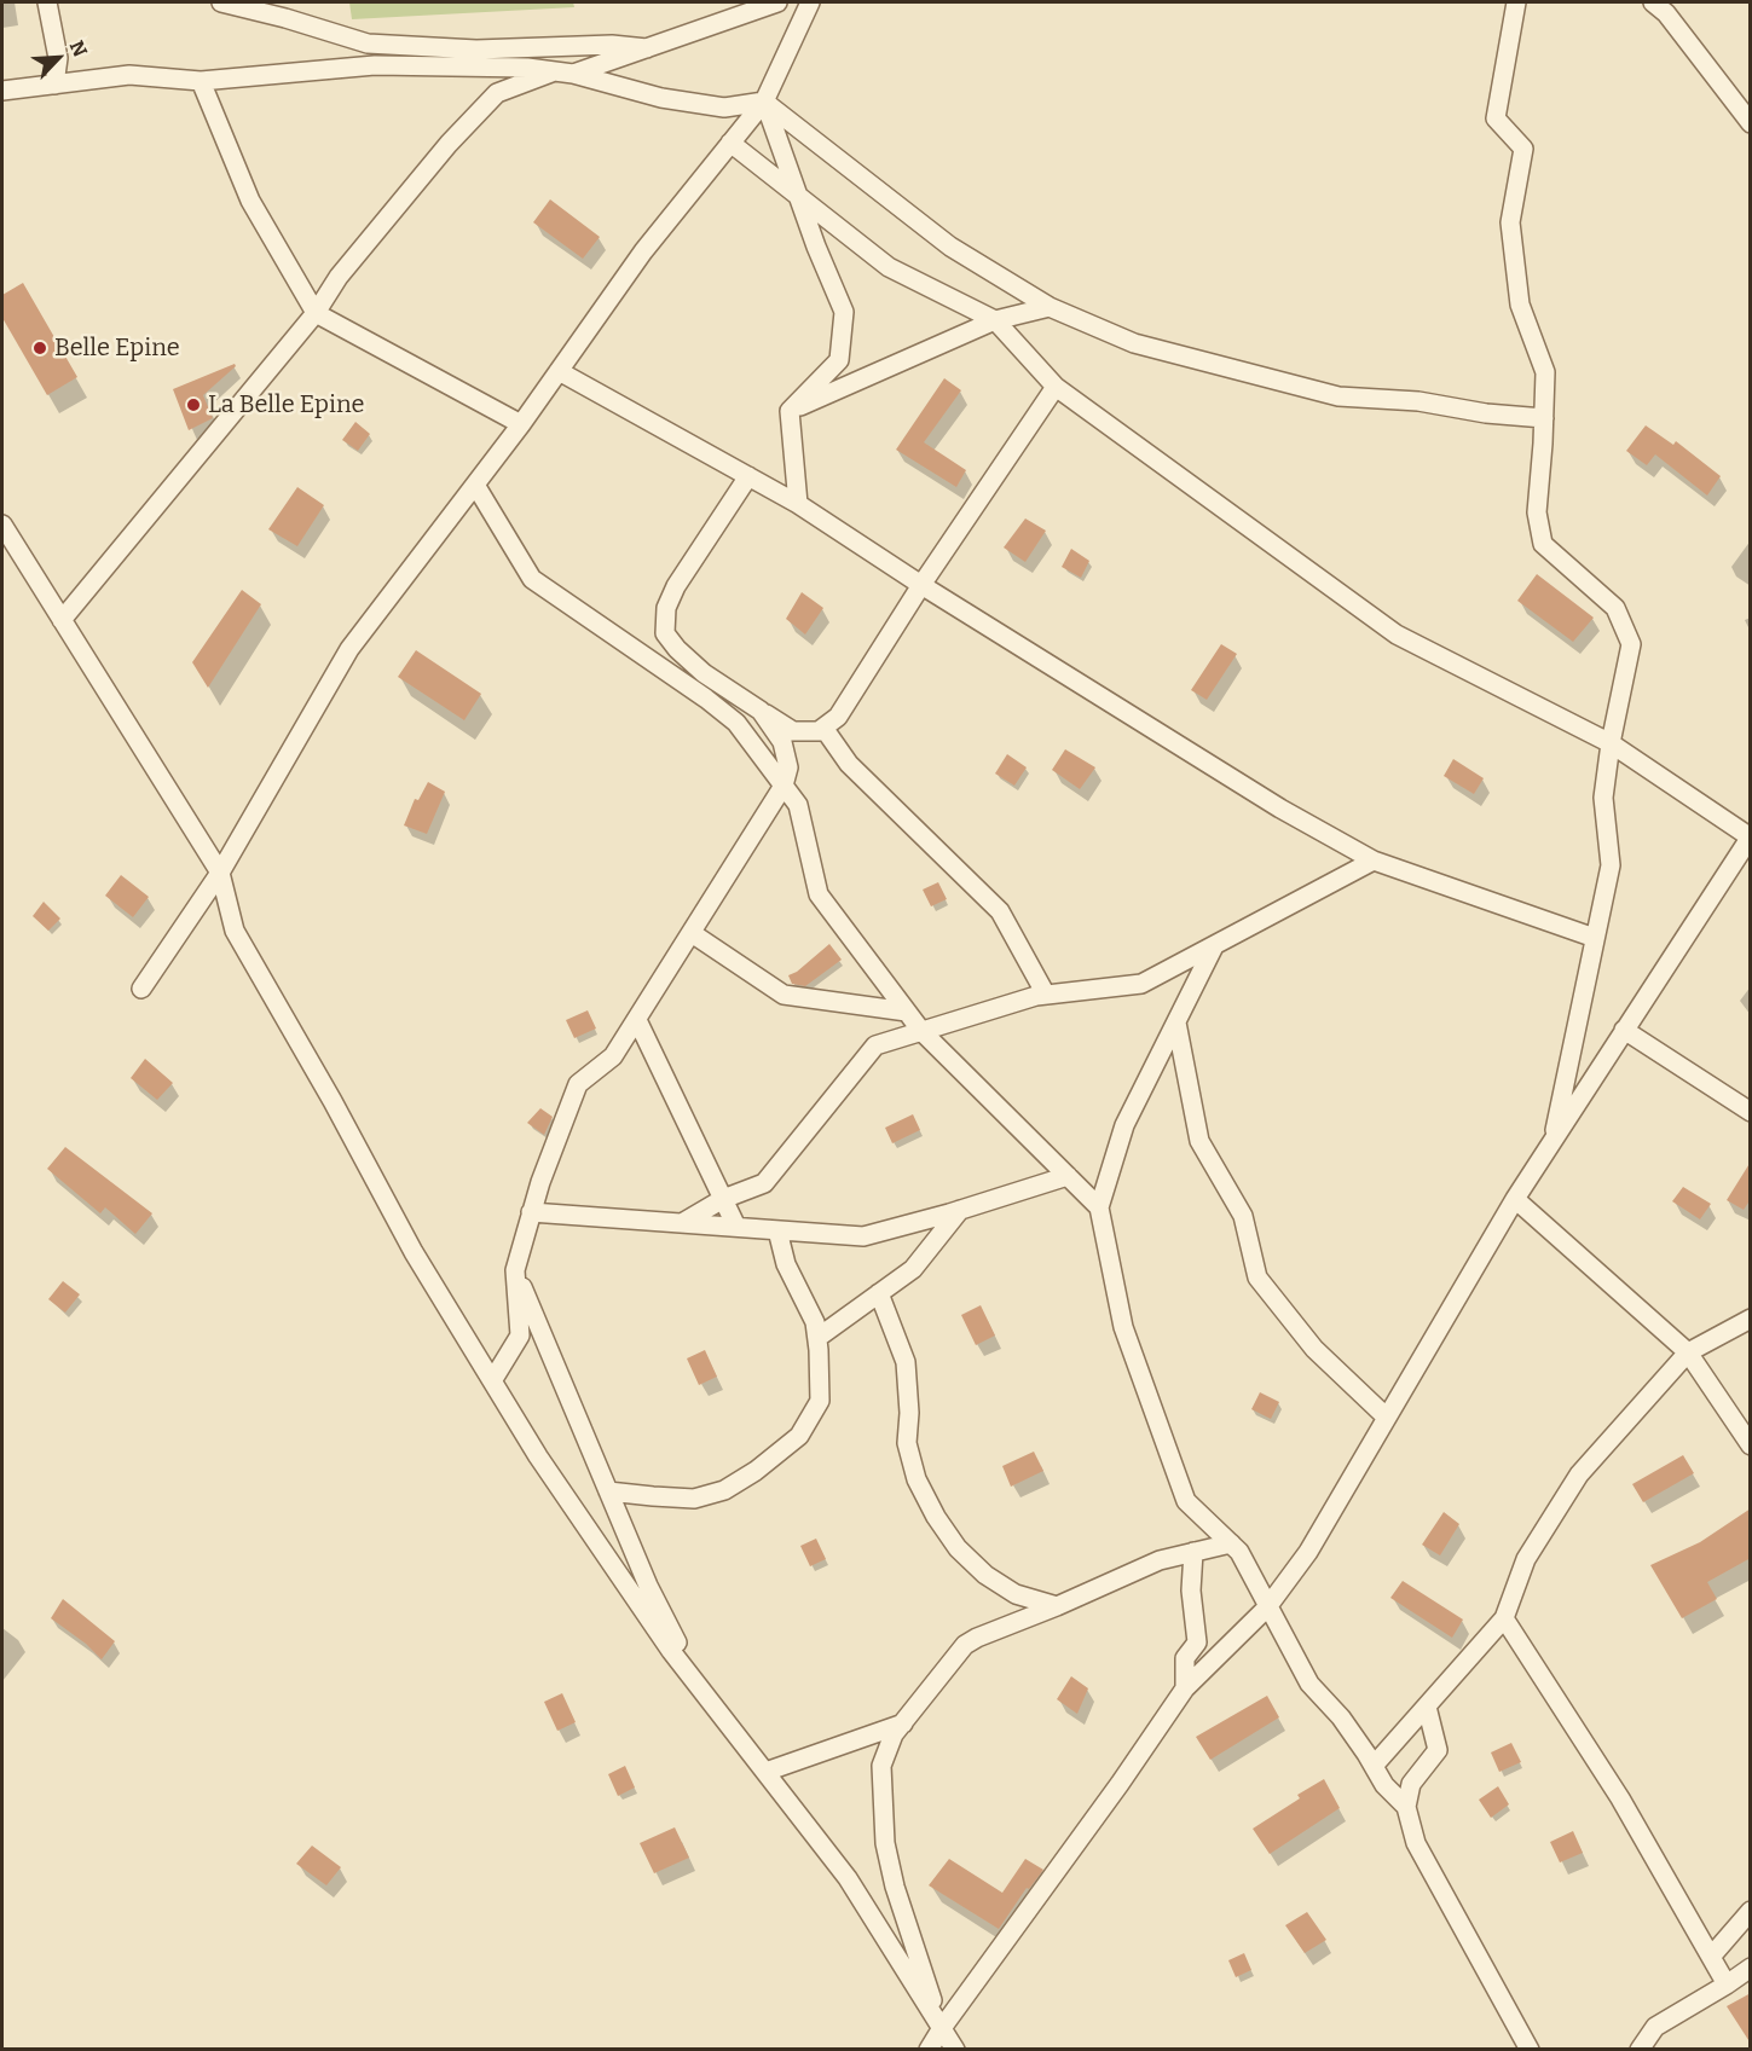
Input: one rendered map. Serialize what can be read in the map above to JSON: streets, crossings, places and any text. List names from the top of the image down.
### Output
{
  "places": ["Belle Epine", "La Belle Epine"],
  "north": "top right"
}
